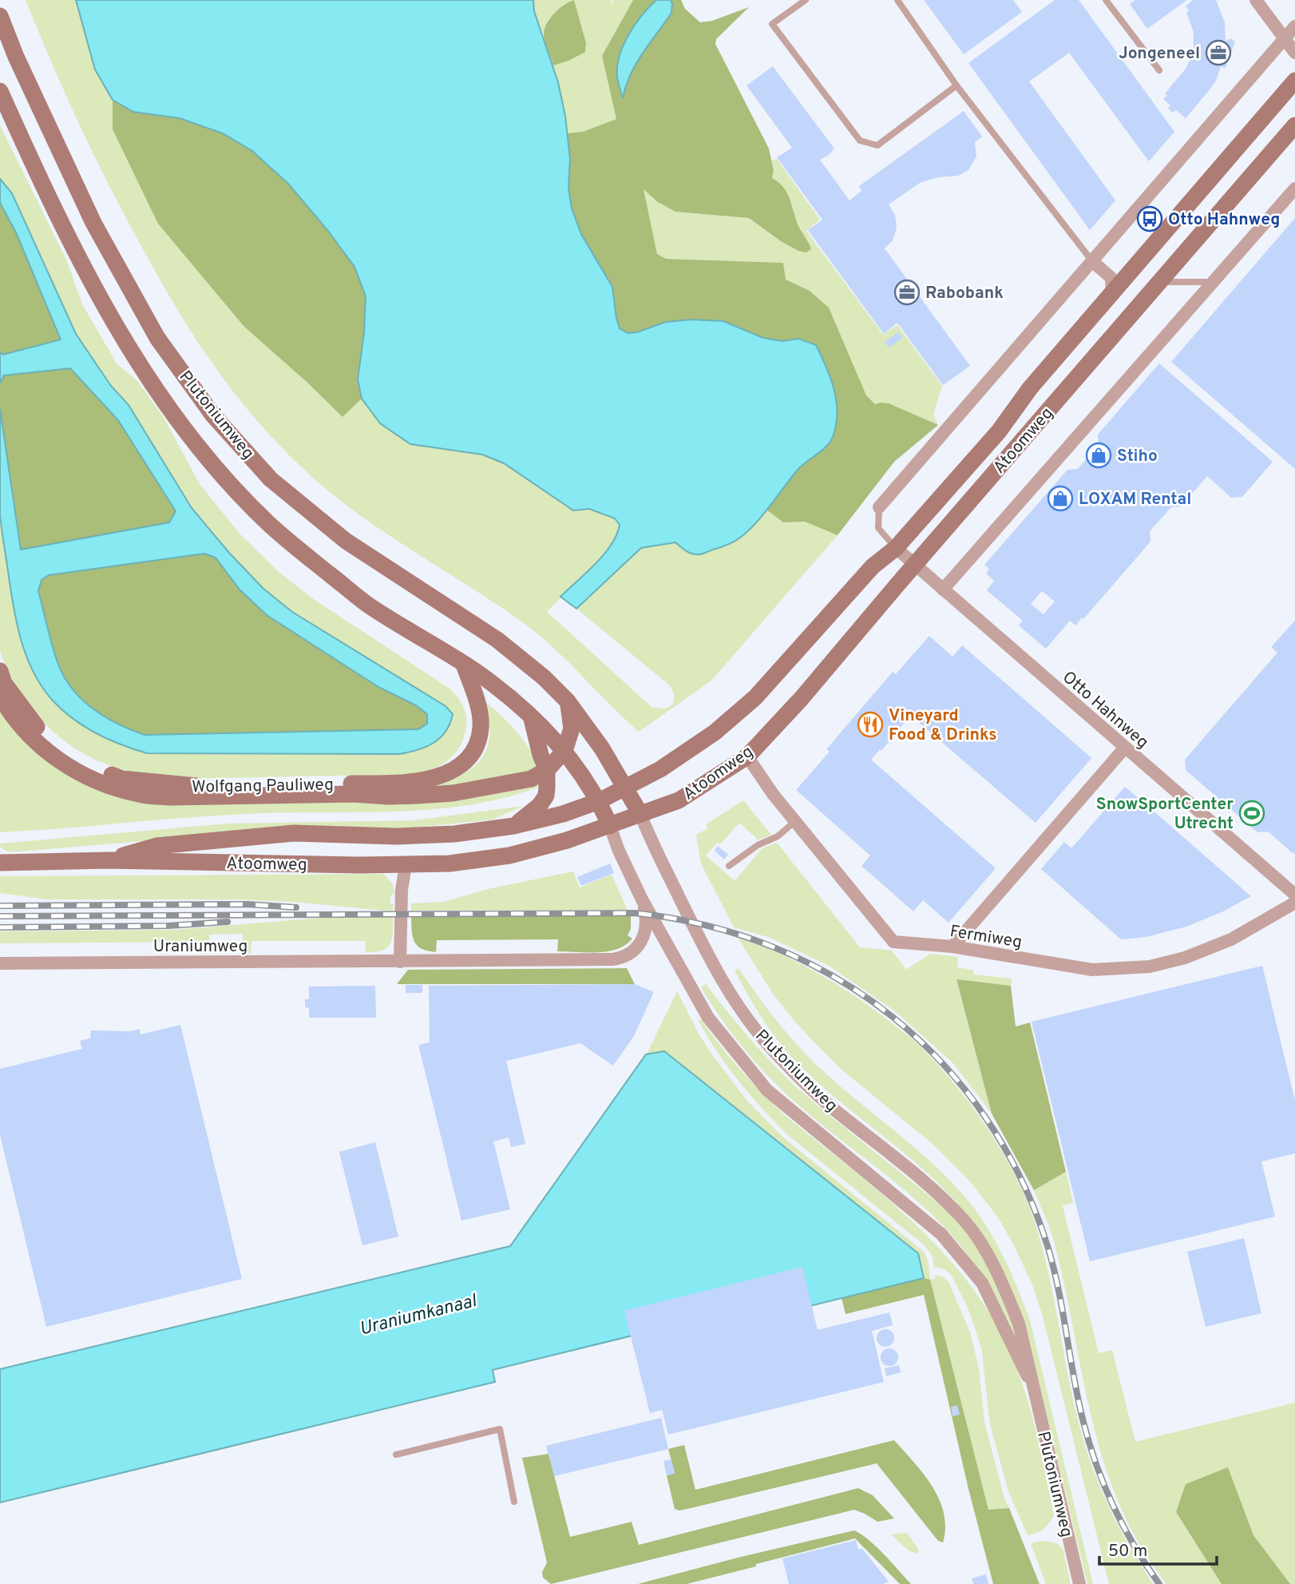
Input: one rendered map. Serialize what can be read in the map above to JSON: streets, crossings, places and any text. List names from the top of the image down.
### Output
{
  "streets": {
    "main road": ["Plutoniumweg", "Atoomweg", "Wolfgang Pauliweg"],
    "street": ["Otto Hahnweg", "Fermiweg", "Uraniumweg"]
  },
  "crossings": [
    ["Plutoniumweg", "Atoomweg"],
    ["Plutoniumweg", "Wolfgang Pauliweg"],
    ["Plutoniumweg", "Uraniumweg"],
    ["Atoomweg", "Otto Hahnweg"],
    ["Atoomweg", "Fermiweg"]
  ],
  "water": ["Uraniumkanaal"],
  "places": {
    "office": ["Jongeneel", "Rabobank"],
    "bus stop": ["Otto Hahnweg"],
    "shop": ["Stiho", "LOXAM Rental"],
    "restaurant": ["Vineyard Food & Drinks"],
    "sports": ["SnowSportCenter Utrecht"]
  },
  "scale_bar": "50 m"
}
